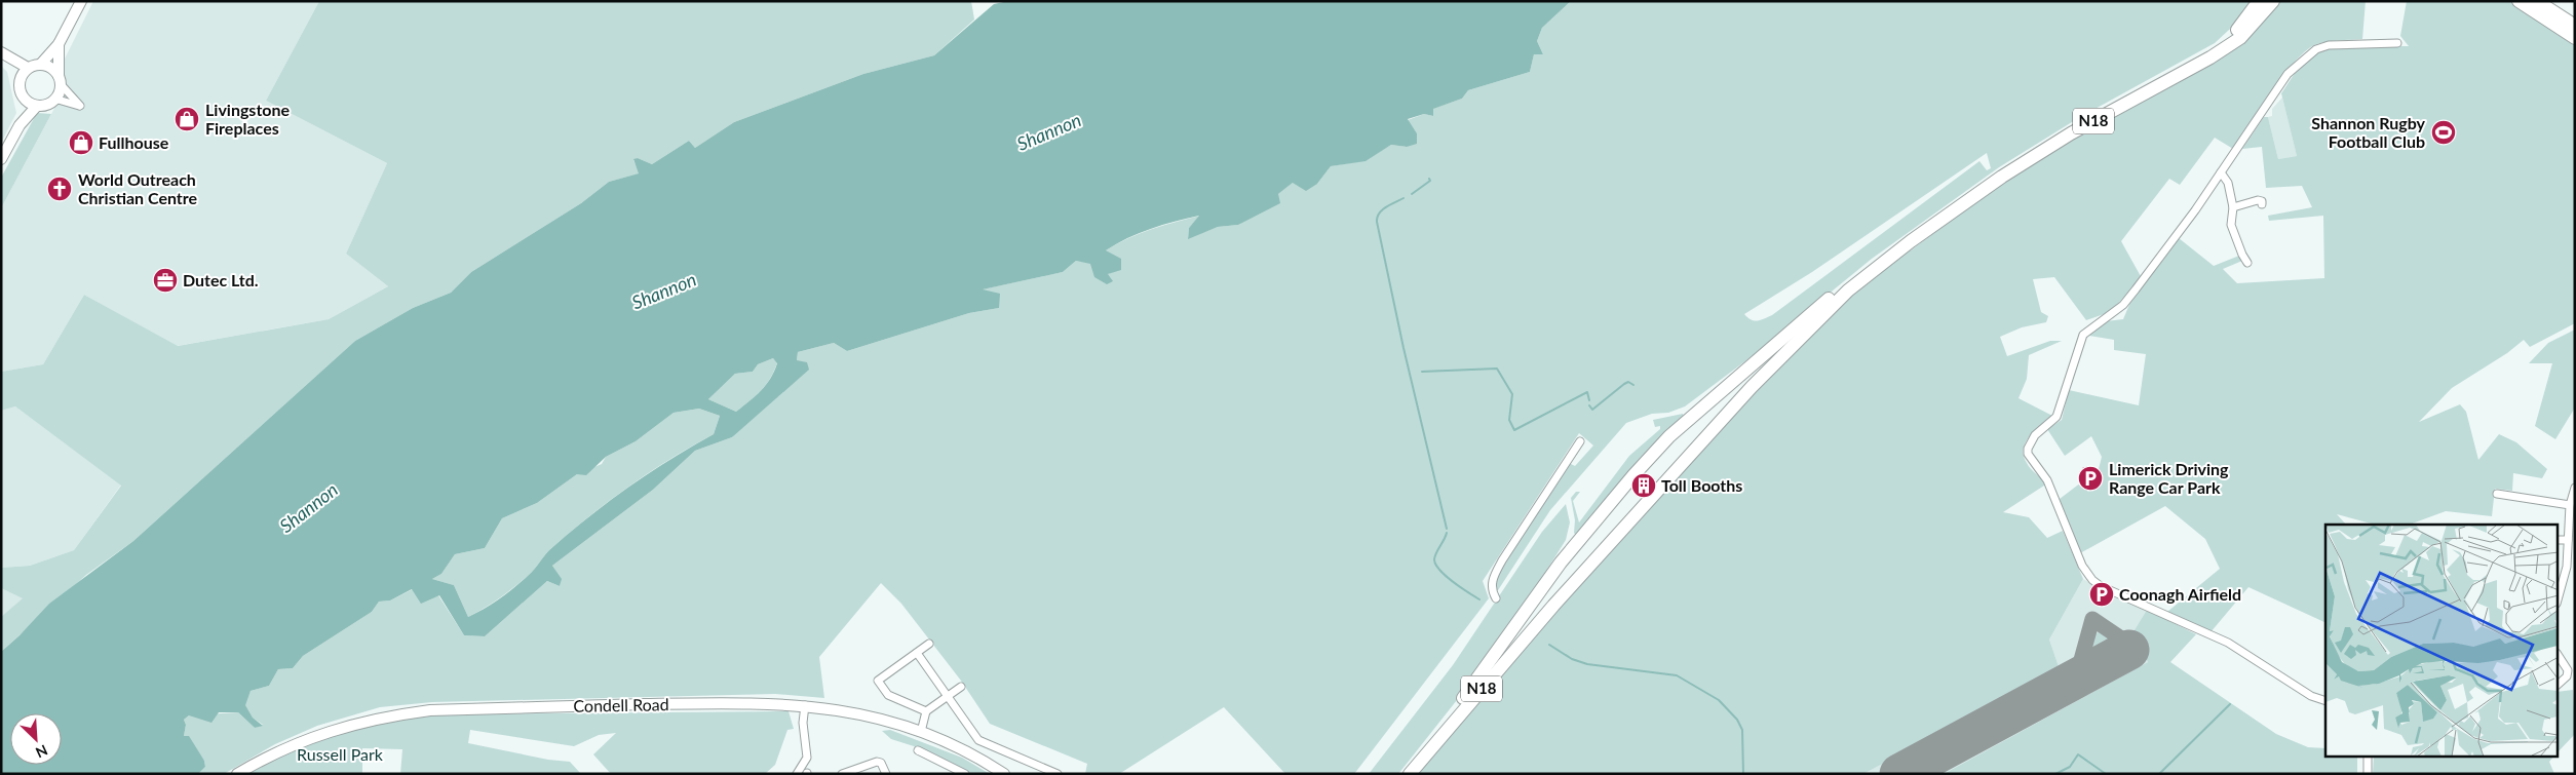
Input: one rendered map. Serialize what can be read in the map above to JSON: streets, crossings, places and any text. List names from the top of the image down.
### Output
{
  "streets": {
    "highway": ["N18"],
    "main road": ["Condell Road"]
  },
  "water": ["Shannon"],
  "parks": ["Russell Park"],
  "places": {
    "shop": ["Livingstone Fireplaces", "Fullhouse"],
    "sports": ["Shannon Rugby Football Club"],
    "church": ["World Outreach Christian Centre"],
    "office": ["Dutec Ltd."],
    "parking": ["Limerick Driving Range Car Park", "Coonagh Airfield"],
    "building": ["Toll Booths"]
  },
  "north": "bottom right"
}
